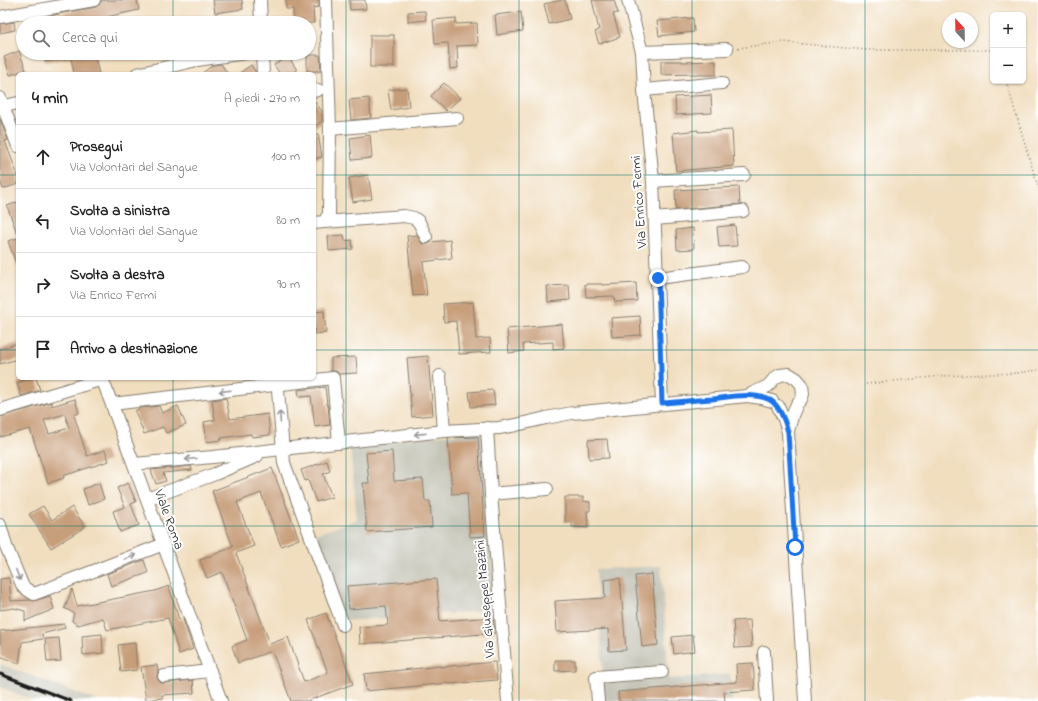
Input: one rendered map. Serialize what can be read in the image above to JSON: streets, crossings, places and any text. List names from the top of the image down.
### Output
{
  "streets": {
    "street": ["Via Enrico Fermi", "Viale Roma", "Via Giuseppe Mazzini"]
  },
  "north": "top",
  "page": {
    "map_buttons": ["+", "−"],
    "search": "Cerca qui",
    "heading": ["4 min", "A piedi · 270 m"],
    "list": [
      ["Prosegui", "Via Volontari del Sangue", "100 m"],
      ["Svolta a sinistra", "Via Volontari del Sangue", "80 m"],
      ["Svolta a destra", "Via Enrico Fermi", "90 m"],
      "Arrivo a destinazione"
    ]
  }
}
